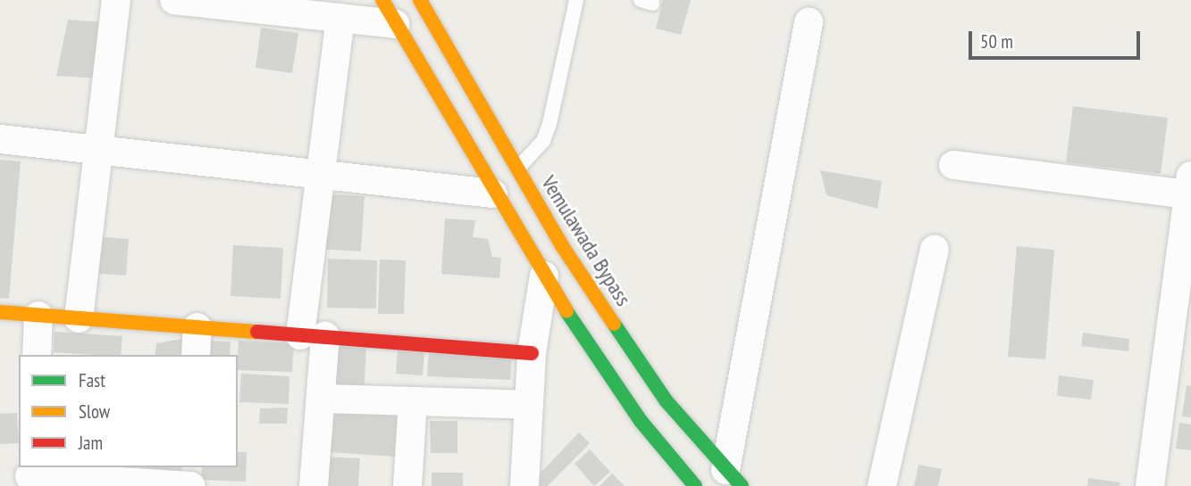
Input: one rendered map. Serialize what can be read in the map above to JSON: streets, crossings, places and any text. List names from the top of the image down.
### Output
{
  "streets": {
    "main road": ["Vemulawada Bypass"]
  },
  "legend": ["Fast", "Slow", "Jam"],
  "scale_bar": "50 m"
}
